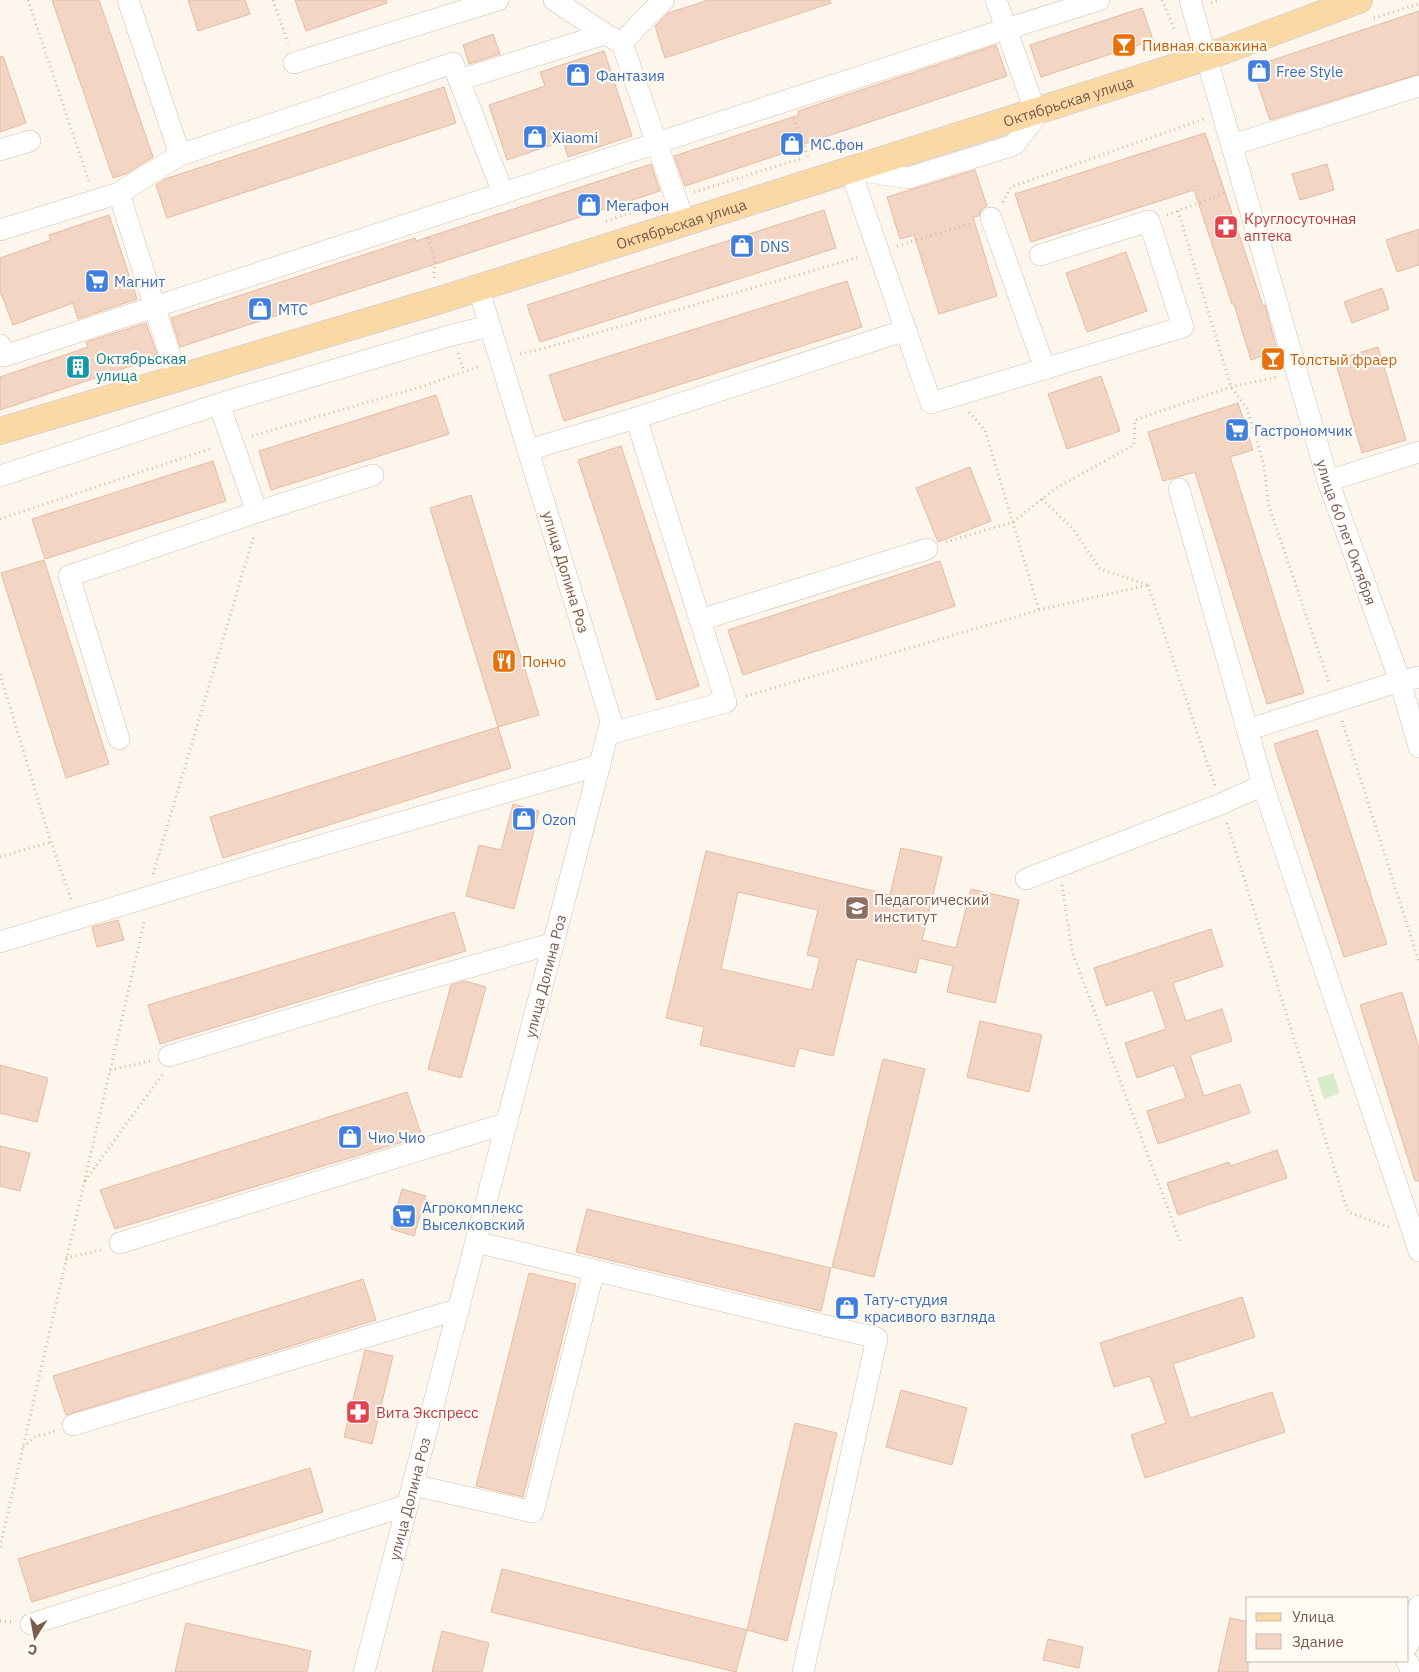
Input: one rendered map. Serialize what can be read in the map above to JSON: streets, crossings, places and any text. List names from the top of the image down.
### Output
{
  "streets": {
    "main road": ["Октябрьская улица"],
    "street": ["улица 60 лет Октября", "улица Долина Роз"]
  },
  "crossings": [
    ["Октябрьская улица", "улица 60 лет Октября"],
    ["Октябрьская улица", "улица Долина Роз"]
  ],
  "places": {
    "bar": ["Пивная скважина", "Толстый фраер"],
    "shop": [
      "Free Style",
      "Фантазия",
      "Xiaomi",
      "МС.фон",
      "Мегафон",
      "DNS",
      "МТС",
      "Ozon",
      "Чио Чио",
      "Тату-студия красивого взгляда"
    ],
    "pharmacy": ["Круглосуточная аптека", "Вита Экспресс"],
    "supermarket": ["Магнит", "Гастрономчик", "Агрокомплекс Выселковский"],
    "building": ["Октябрьская улица"],
    "restaurant": ["Пончо"],
    "school or university": ["Педагогический институт"]
  },
  "legend": ["Улица", "Здание"],
  "north": "bottom"
}
